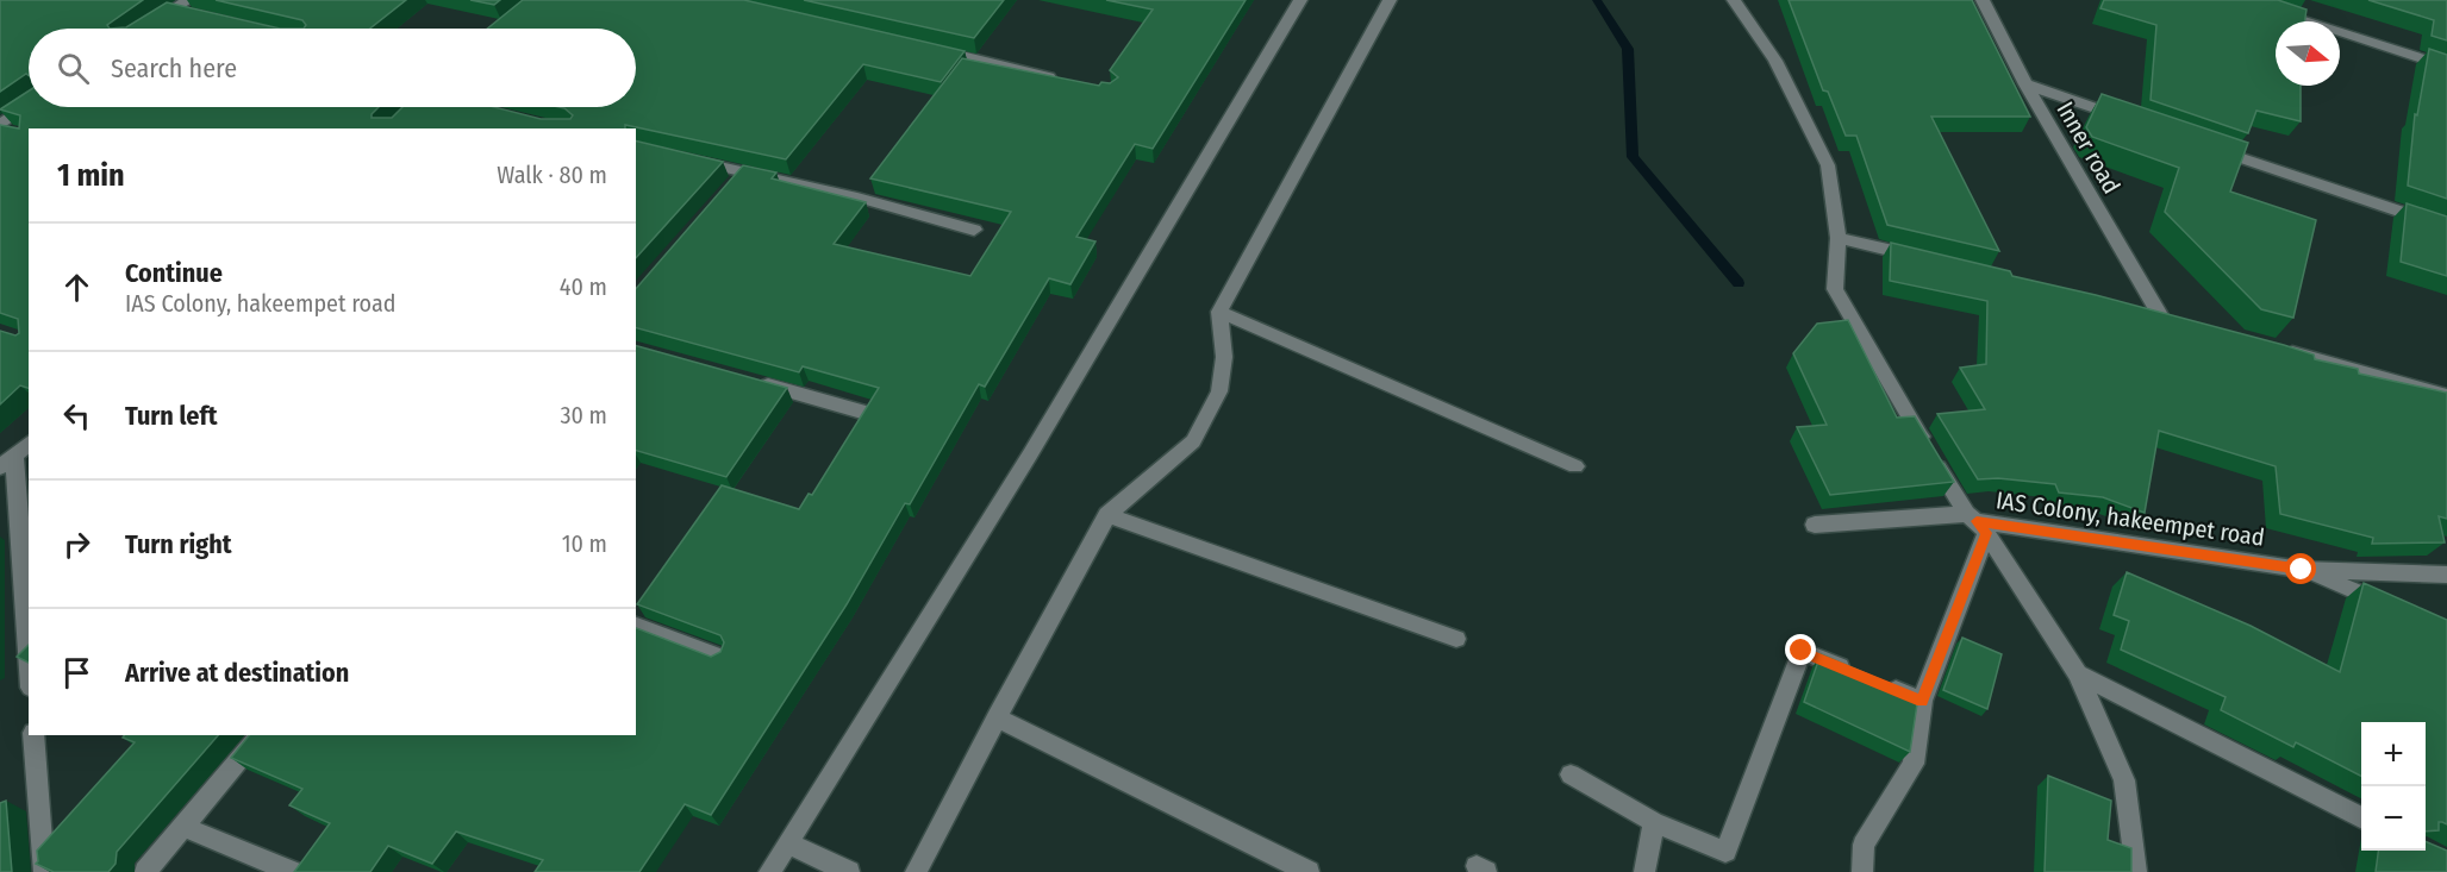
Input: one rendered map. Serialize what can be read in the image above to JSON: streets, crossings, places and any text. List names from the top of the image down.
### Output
{
  "streets": {
    "street": ["Inner road", "IAS Colony, hakeempet road"]
  },
  "north": "right",
  "page": {
    "search": "Search here",
    "heading": ["1 min", "Walk · 80 m"],
    "list": [
      ["Continue", "IAS Colony, hakeempet road", "40 m"],
      ["Turn left", "30 m"],
      ["Turn right", "10 m"],
      "Arrive at destination"
    ],
    "map_buttons": ["+", "−"]
  }
}
